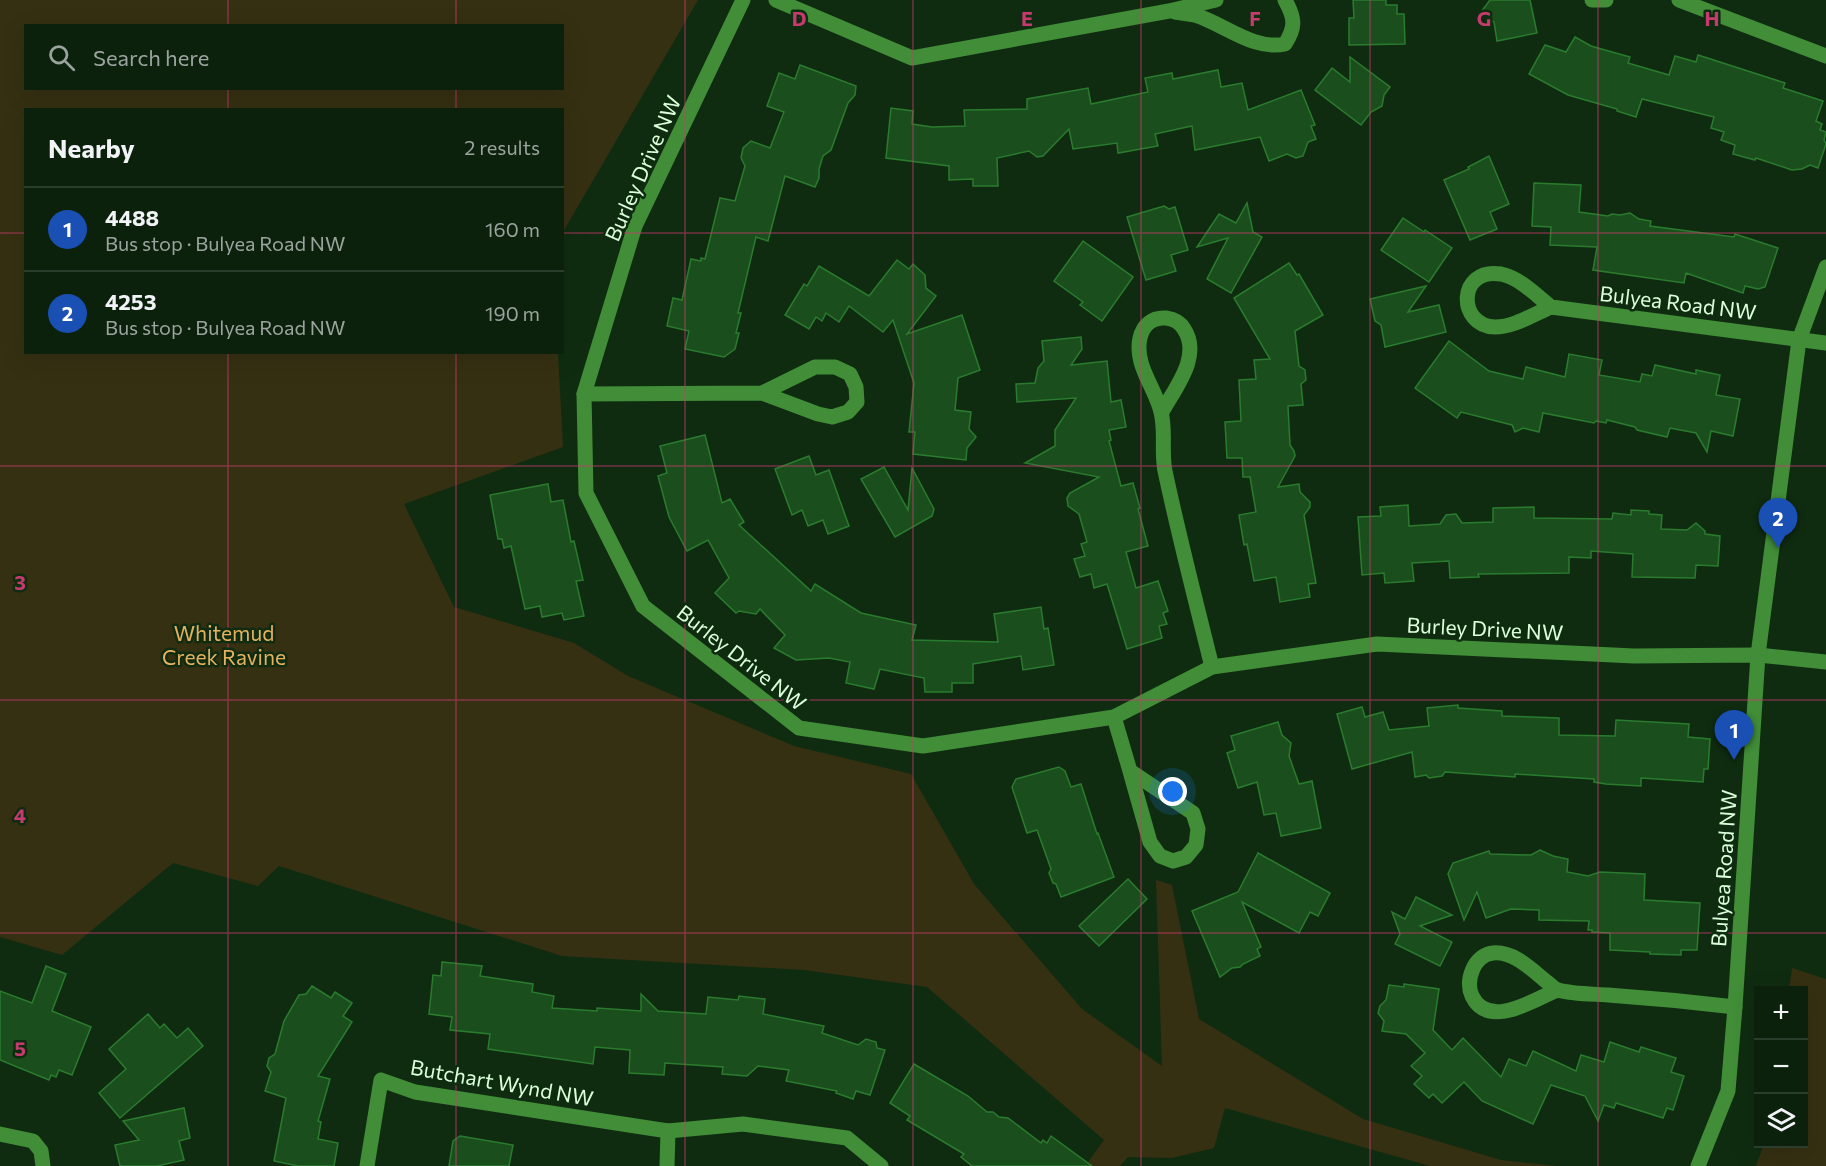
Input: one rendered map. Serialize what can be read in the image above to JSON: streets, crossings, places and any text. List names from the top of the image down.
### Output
{
  "streets": {
    "street": ["Burley Drive NW", "Bulyea Road NW", "Butchart Wynd NW"]
  },
  "crossings": [
    ["Burley Drive NW", "Bulyea Road NW"]
  ],
  "parks": ["Whitemud Creek Ravine"],
  "page": {
    "search": "Search here",
    "heading": ["Nearby", "2 results"],
    "list": [
      {
        "mark": "1",
        "name": "4488",
        "note": "Bus stop · Bulyea Road NW",
        "value": "160 m"
      },
      {
        "mark": "2",
        "name": "4253",
        "note": "Bus stop · Bulyea Road NW",
        "value": "190 m"
      }
    ],
    "pins": ["2", "1"],
    "map_buttons": ["+", "−"]
  },
  "grid": {
    "columns": [
      "D",
      "E",
      "F",
      "G",
      "H"
    ],
    "rows": ["3", "4", "5"]
  }
}
